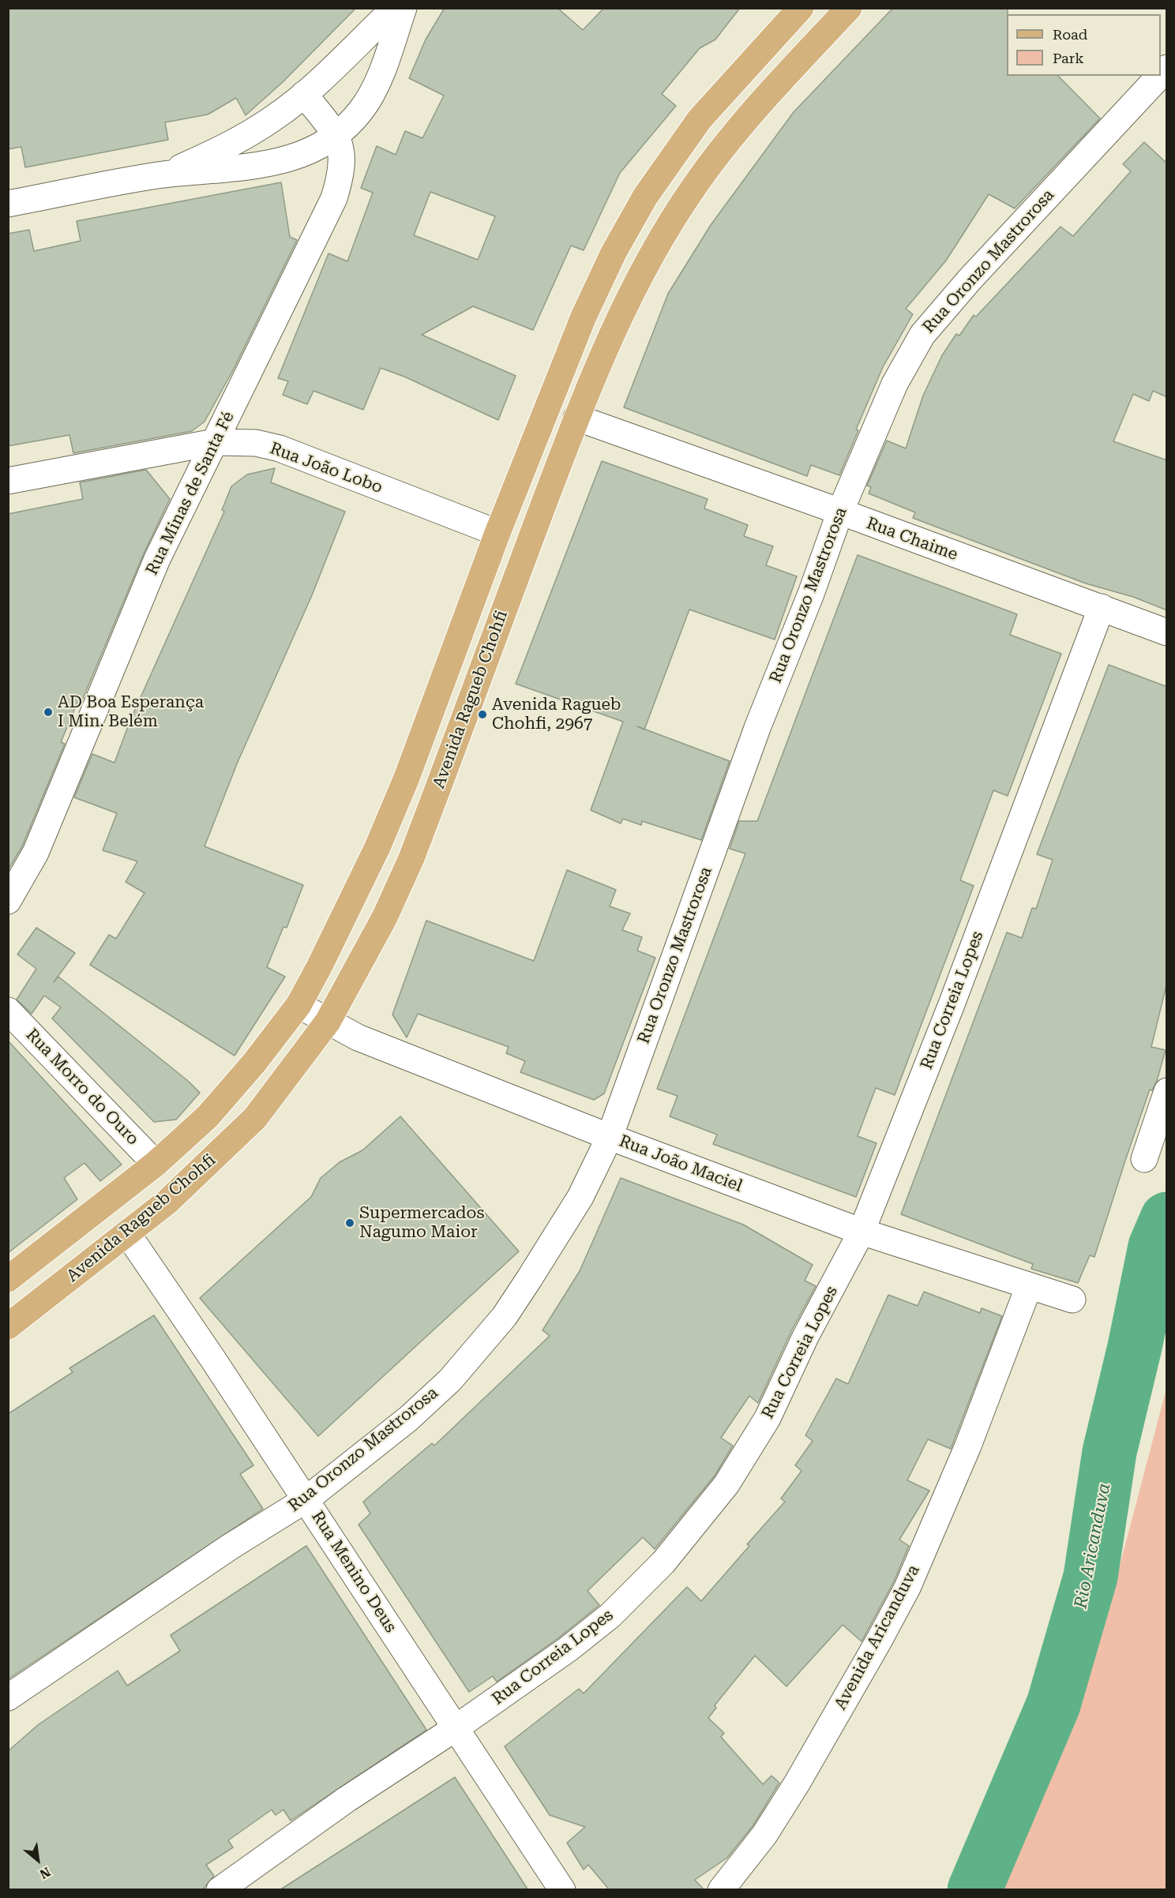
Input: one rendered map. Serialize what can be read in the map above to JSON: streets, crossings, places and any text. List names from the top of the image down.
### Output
{
  "streets": {
    "main road": ["Avenida Ragueb Chohfi"],
    "street": [
      "Rua Oronzo Mastrorosa",
      "Rua João Lobo",
      "Rua Minas de Santa Fé",
      "Rua Chaime",
      "Rua Correia Lopes",
      "Rua Morro do Ouro",
      "Rua João Maciel",
      "Rua Menino Deus",
      "Avenida Aricanduva"
    ]
  },
  "crossings": [
    ["Rua Oronzo Mastrorosa", "Rua Chaime"],
    ["Rua Oronzo Mastrorosa", "Rua João Maciel"],
    ["Rua Oronzo Mastrorosa", "Rua Menino Deus"],
    ["Rua João Lobo", "Rua Minas de Santa Fé"],
    ["Rua João Lobo", "Avenida Ragueb Chohfi"],
    ["Rua Chaime", "Avenida Ragueb Chohfi"],
    ["Rua Chaime", "Rua Correia Lopes"],
    ["Avenida Ragueb Chohfi", "Rua Morro do Ouro"],
    ["Avenida Ragueb Chohfi", "Rua João Maciel"],
    ["Avenida Ragueb Chohfi", "Rua Menino Deus"],
    ["Rua Correia Lopes", "Rua João Maciel"],
    ["Rua Correia Lopes", "Rua Menino Deus"],
    ["Rua João Maciel", "Avenida Aricanduva"]
  ],
  "water": ["Rio Aricanduva"],
  "places": ["AD Boa Esperança I Min. Belém", "Avenida Ragueb Chohfi, 2967", "Supermercados Nagumo Maior"],
  "legend": ["Road", "Park"],
  "north": "bottom right"
}
